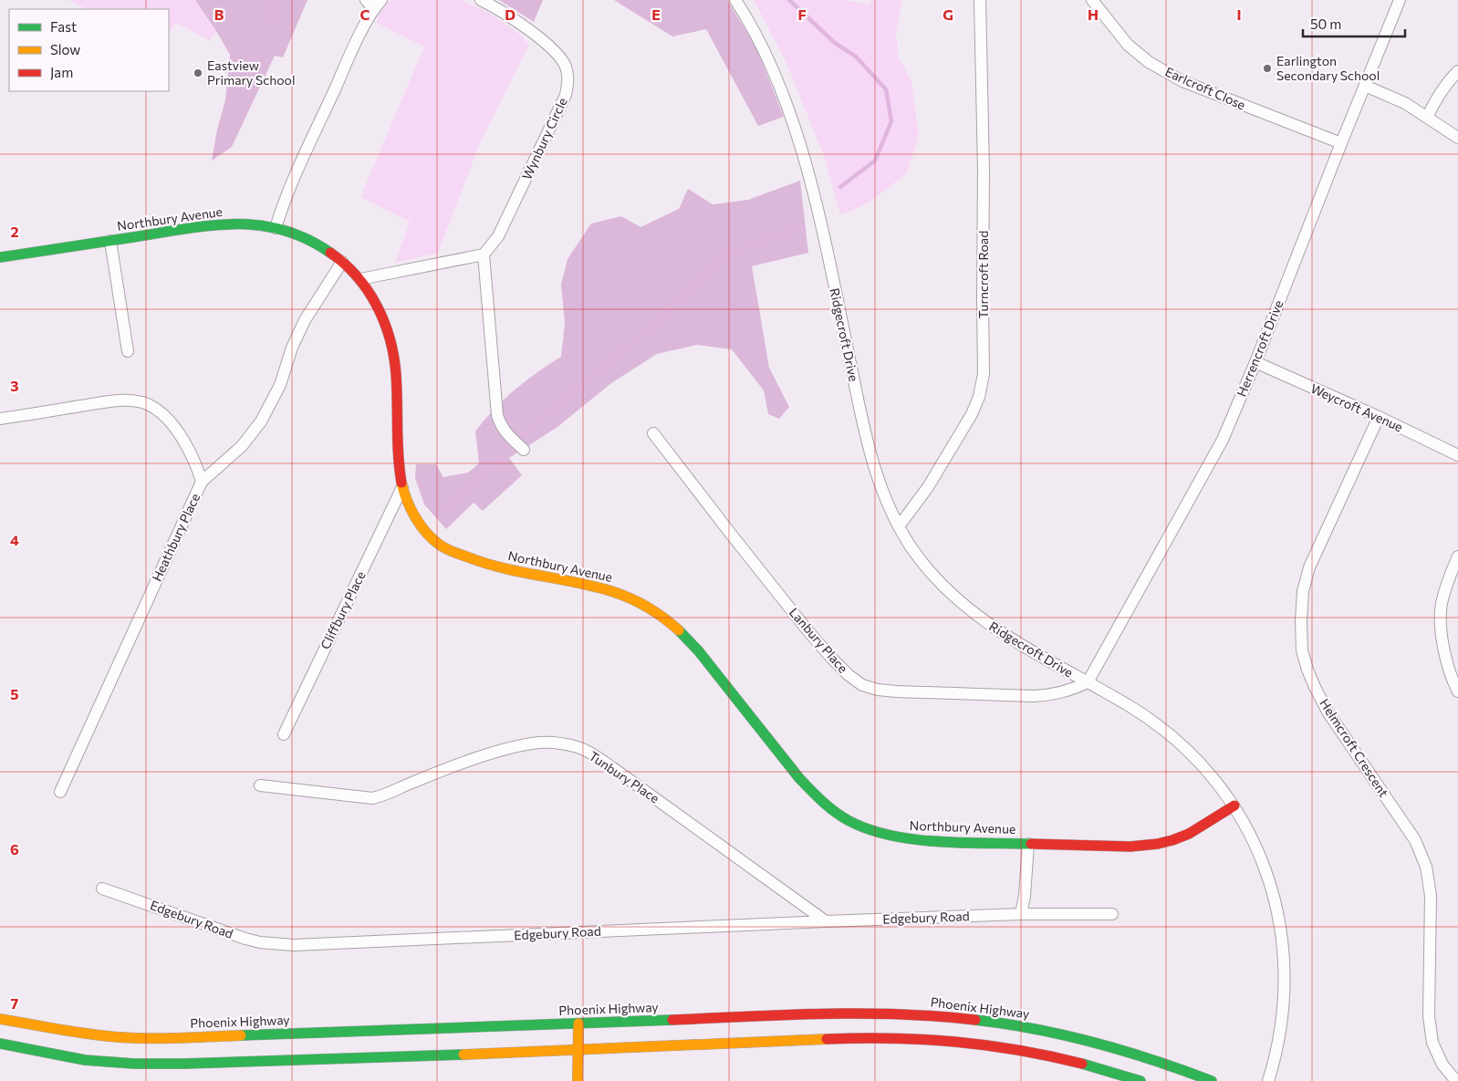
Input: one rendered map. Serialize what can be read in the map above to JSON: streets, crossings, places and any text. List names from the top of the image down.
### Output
{
  "streets": {
    "main road": ["Northbury Avenue", "Phoenix Highway"],
    "street": [
      "Earlcroft Close",
      "Wynbury Circle",
      "Turncroft Road",
      "Ridgecroft Drive",
      "Herrencroft Drive",
      "Weycroft Avenue",
      "Heathbury Place",
      "Cliffbury Place",
      "Lanbury Place",
      "Helmcroft Crescent",
      "Tunbury Place",
      "Edgebury Road"
    ]
  },
  "crossings": [
    ["Earlcroft Close", "Herrencroft Drive"],
    ["Northbury Avenue", "Ridgecroft Drive"],
    ["Northbury Avenue", "Cliffbury Place"],
    ["Turncroft Road", "Ridgecroft Drive"],
    ["Ridgecroft Drive", "Herrencroft Drive"],
    ["Ridgecroft Drive", "Lanbury Place"],
    ["Herrencroft Drive", "Weycroft Avenue"],
    ["Herrencroft Drive", "Lanbury Place"],
    ["Weycroft Avenue", "Helmcroft Crescent"],
    ["Tunbury Place", "Edgebury Road"]
  ],
  "places": ["Earlington Secondary School", "Eastview Primary School"],
  "legend": ["Fast", "Slow", "Jam"],
  "scale_bar": "50 m",
  "grid": {
    "columns": [
      "B",
      "C",
      "D",
      "E",
      "F",
      "G",
      "H",
      "I"
    ],
    "rows": [
      "2",
      "3",
      "4",
      "5",
      "6",
      "7"
    ]
  }
}
